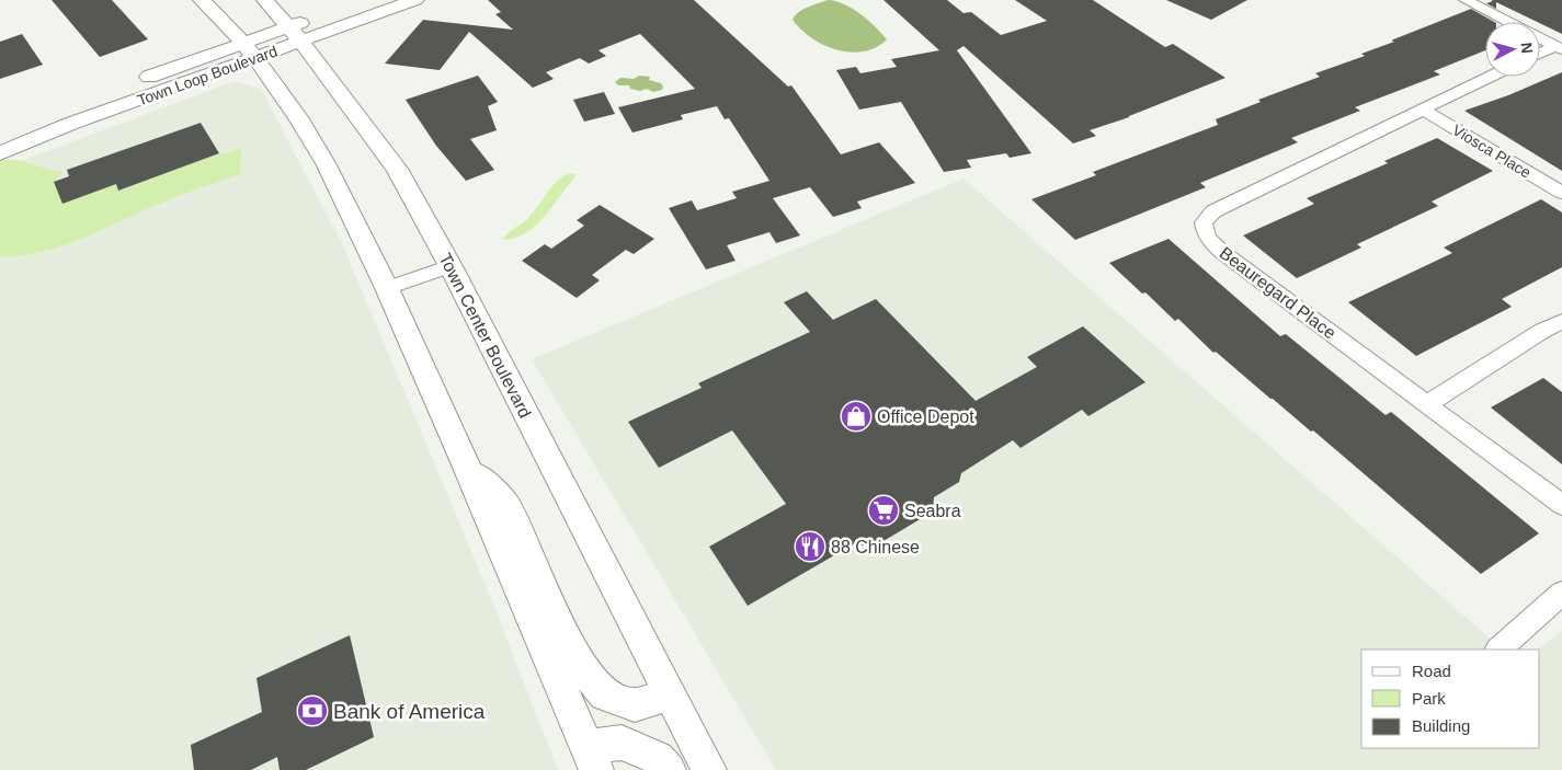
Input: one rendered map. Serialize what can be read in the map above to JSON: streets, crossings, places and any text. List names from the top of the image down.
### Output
{
  "streets": {
    "street": [
      "Town Loop Boulevard",
      "Viosca Place",
      "Beauregard Place",
      "Town Center Boulevard"
    ]
  },
  "crossings": [
    ["Town Loop Boulevard", "Town Center Boulevard"],
    ["Viosca Place", "Beauregard Place"]
  ],
  "places": {
    "shop": ["Office Depot"],
    "supermarket": ["Seabra"],
    "restaurant": ["88 Chinese"],
    "bank": ["Bank of America"]
  },
  "legend": ["Road", "Park", "Building"],
  "north": "right"
}
